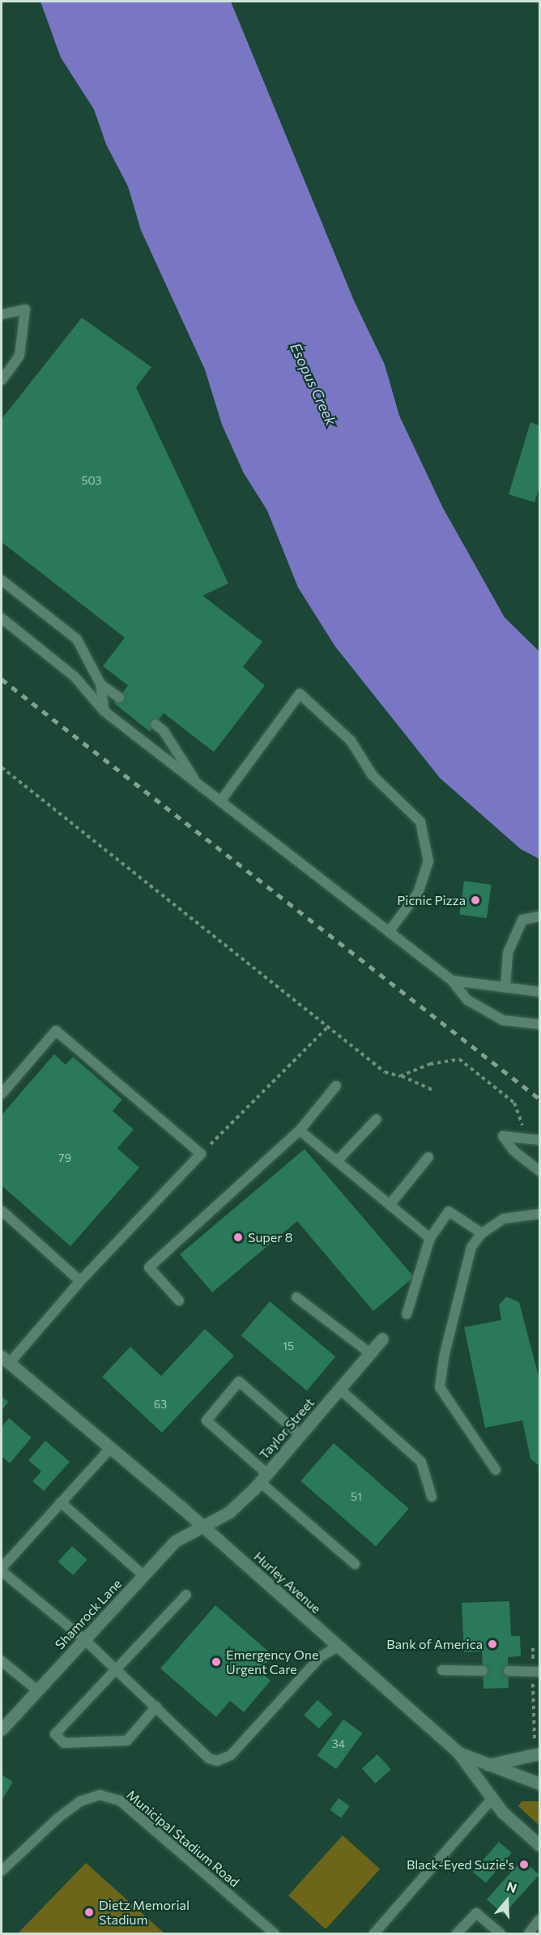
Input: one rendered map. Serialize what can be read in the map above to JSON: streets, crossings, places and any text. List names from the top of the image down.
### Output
{
  "streets": {
    "street": ["Taylor Street", "Hurley Avenue", "Shamrock Lane"],
    "lane": ["Municipal Stadium Road"]
  },
  "crossings": [
    ["Taylor Street", "Hurley Avenue"],
    ["Taylor Street", "Shamrock Lane"],
    ["Hurley Avenue", "Shamrock Lane"]
  ],
  "water": ["Esopus Creek"],
  "places": [
    "Picnic Pizza",
    "Super 8",
    "Bank of America",
    "Emergency One Urgent Care",
    "Black-Eyed Suzie's",
    "Dietz Memorial Stadium"
  ],
  "house_numbers": [
    "503",
    "79",
    "15",
    "63",
    "51",
    "34"
  ],
  "north": "top"
}
